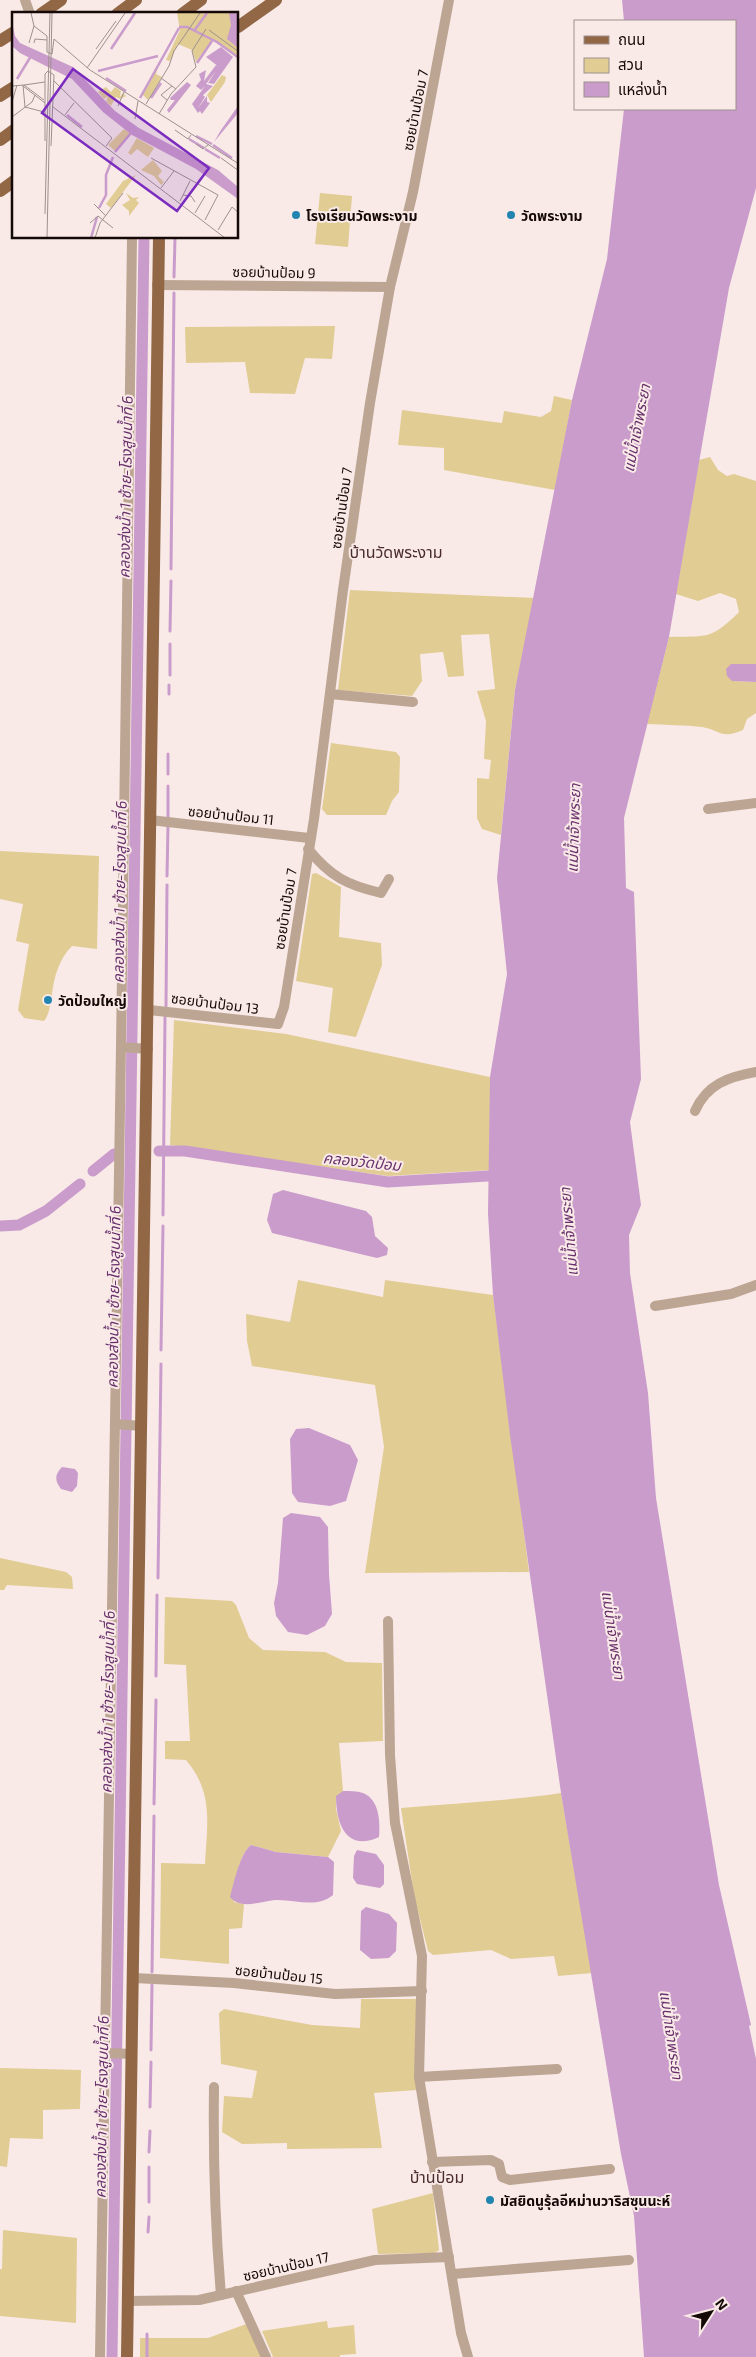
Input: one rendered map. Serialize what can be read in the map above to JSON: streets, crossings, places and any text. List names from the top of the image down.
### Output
{
  "streets": {
    "street": [
      "ซอยบ้านป้อม 7",
      "ซอยบ้านป้อม 9",
      "ซอยบ้านป้อม 11",
      "ซอยบ้านป้อม 13",
      "ซอยบ้านป้อม 15",
      "ซอยบ้านป้อม 17"
    ]
  },
  "crossings": [
    ["ซอยบ้านป้อม 7", "ซอยบ้านป้อม 9"],
    ["ซอยบ้านป้อม 7", "ซอยบ้านป้อม 11"],
    ["ซอยบ้านป้อม 7", "ซอยบ้านป้อม 13"]
  ],
  "districts": ["บ้านวัดพระงาม", "บ้านป้อม"],
  "water": ["แม่น้ำเจ้าพระยา", "คลองส่งน้ำ 1 ซ้าย-โรงสูบน้ำที่ 6", "คลองวัดป้อม"],
  "places": [
    "โรงเรียนวัดพระงาม",
    "วัดพระงาม",
    "วัดป้อมใหญ่",
    "มัสยิดนูรุ้ลอีหม่านวาริสซุนนะห์"
  ],
  "legend": ["ถนน", "สวน", "แหล่งน้ำ"],
  "north": "top right"
}
